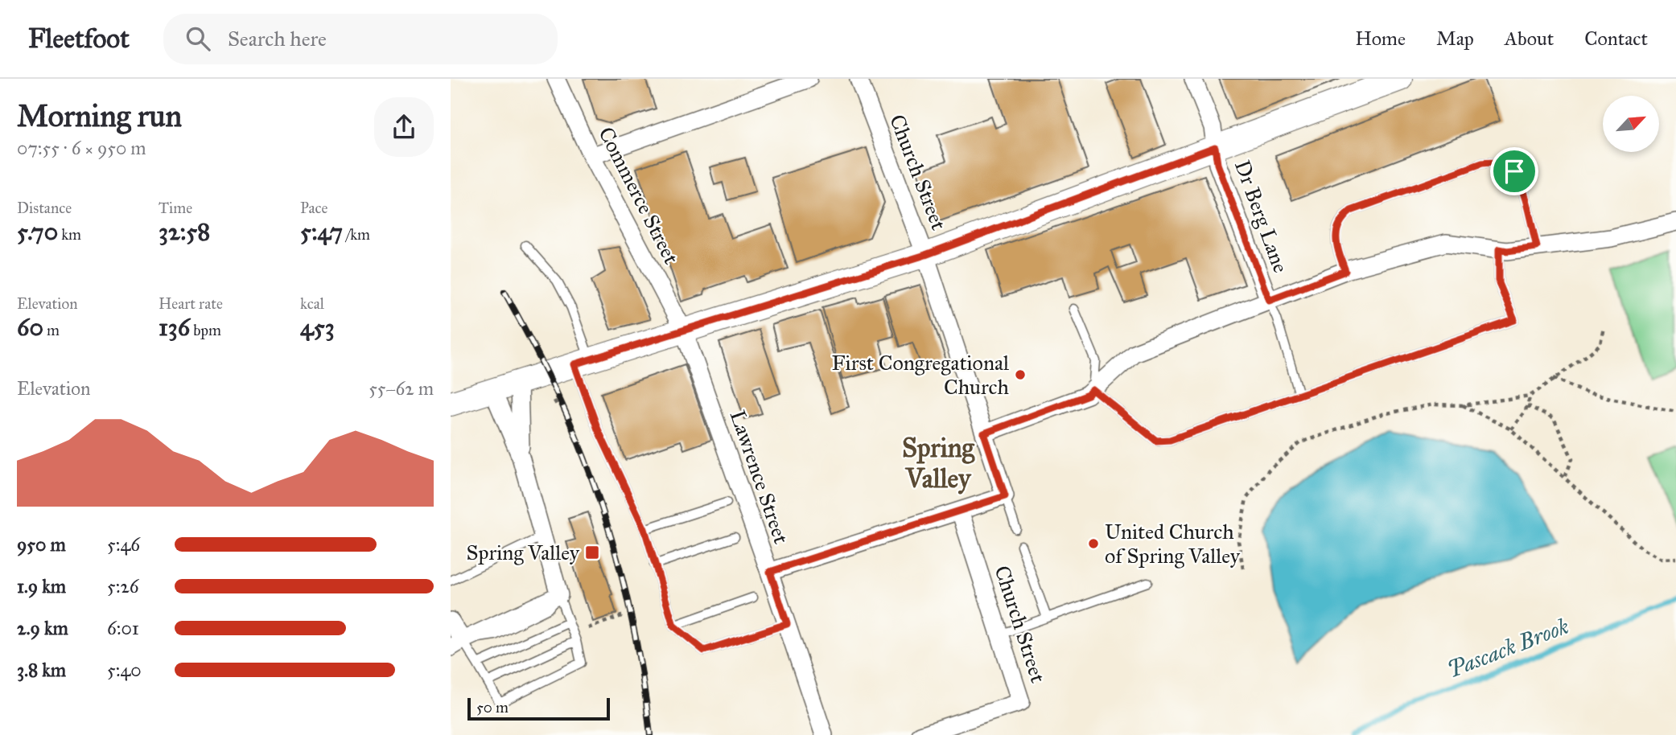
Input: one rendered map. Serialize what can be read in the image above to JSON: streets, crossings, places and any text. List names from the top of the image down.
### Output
{
  "streets": {
    "street": [
      "Church Street",
      "Commerce Street",
      "Dr Berg Lane",
      "Lawrence Street"
    ]
  },
  "crossings": [
    ["Church Street", "Dr Berg Lane"],
    ["Commerce Street", "Lawrence Street"]
  ],
  "districts": ["Spring Valley"],
  "water": ["Pascack Brook"],
  "places": {
    "other": ["First Congregational Church", "United Church of Spring Valley"],
    "transit": ["Spring Valley"]
  },
  "scale_bar": "50 m",
  "north": "top right",
  "page": {
    "header": "Fleetfoot",
    "search": "Search here",
    "nav": [
      "Home",
      "Map",
      "About",
      "Contact"
    ],
    "heading": ["Morning run", "07:55 · 6 × 950 m"],
    "stats": [
      ["Distance", "5.70 km"],
      ["Time", "32:58"],
      ["Pace", "5:47 /km"],
      ["Elevation", "60 m"],
      ["Heart rate", "136 bpm"],
      ["kcal", "453"]
    ],
    "chart": ["Elevation", "55–62 m"],
    "list": [
      {
        "name": "950 m",
        "note": "5:46"
      },
      {
        "name": "1.9 km",
        "note": "5:26"
      },
      {
        "name": "2.9 km",
        "note": "6:01"
      },
      {
        "name": "3.8 km",
        "note": "5:40"
      }
    ],
    "scale": "50 m"
  }
}
